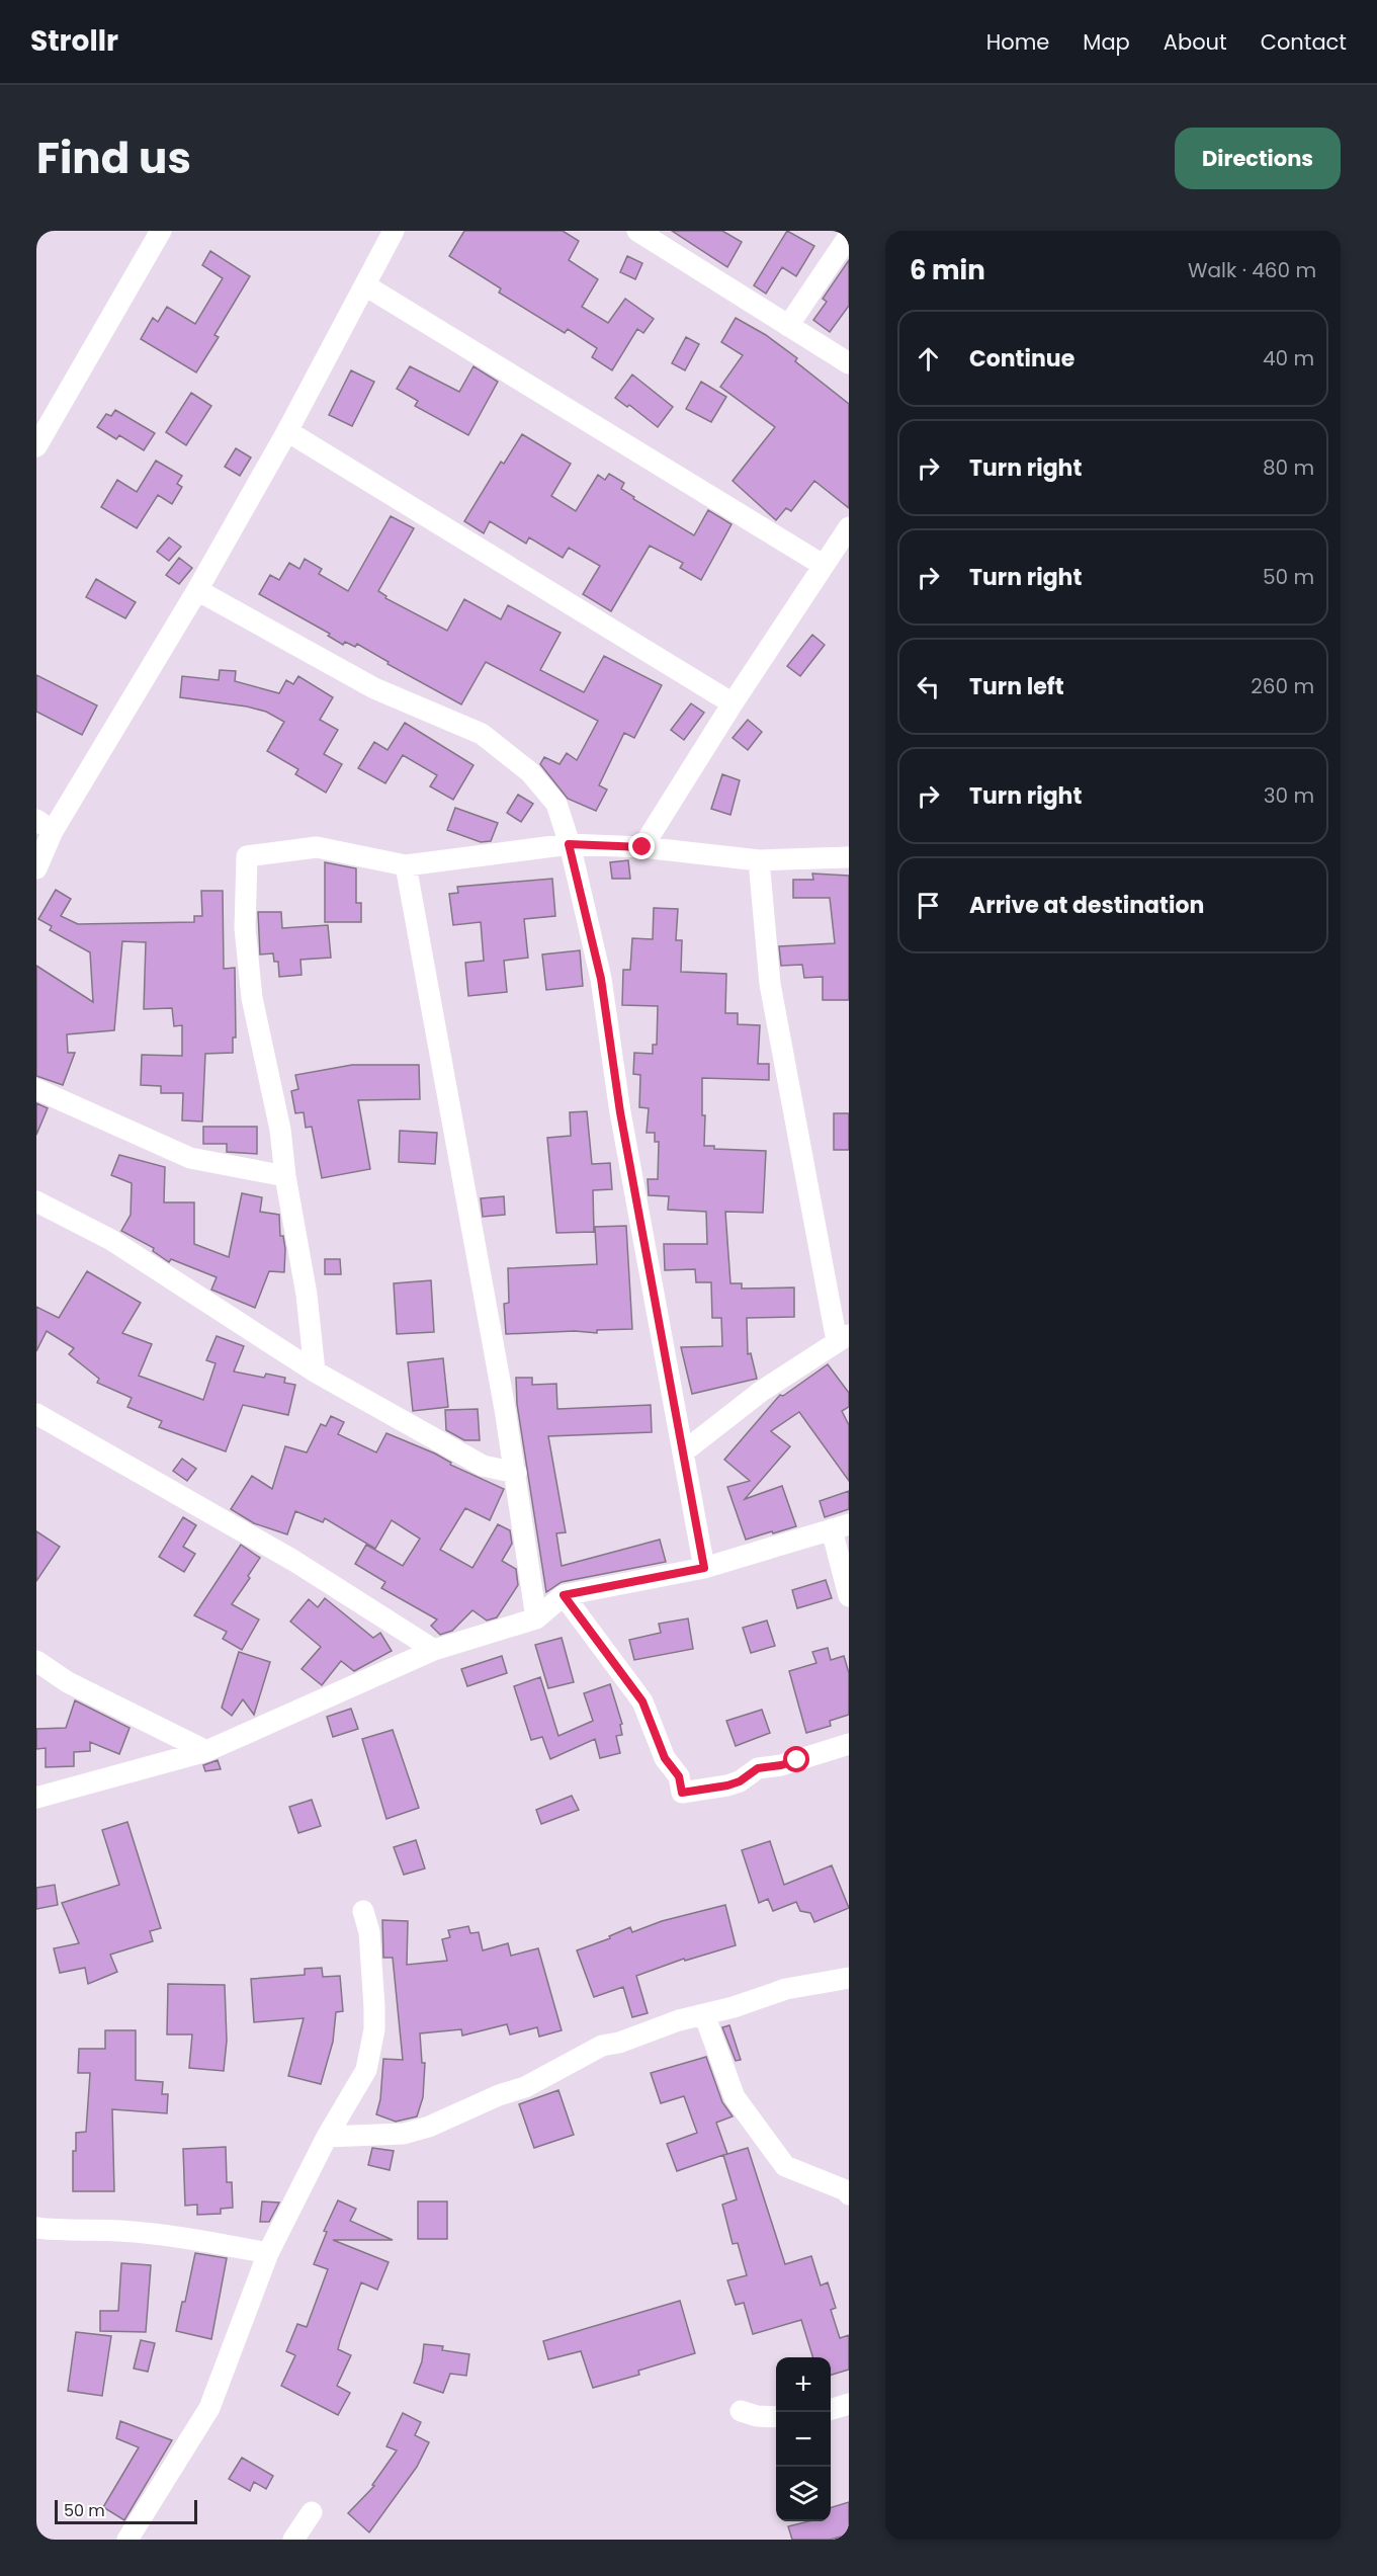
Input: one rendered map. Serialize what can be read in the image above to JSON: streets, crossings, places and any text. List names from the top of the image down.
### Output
{
  "scale_bar": "50 m",
  "page": {
    "header": "Strollr",
    "nav": [
      "Home",
      "Map",
      "About",
      "Contact"
    ],
    "title": "Find us",
    "buttons": "Directions",
    "heading": ["6 min", "Walk · 460 m"],
    "list": [
      ["Continue", "40 m"],
      ["Turn right", "80 m"],
      ["Turn right", "50 m"],
      ["Turn left", "260 m"],
      ["Turn right", "30 m"],
      "Arrive at destination"
    ],
    "map_buttons": ["+", "−"],
    "scale": "50 m"
  }
}
